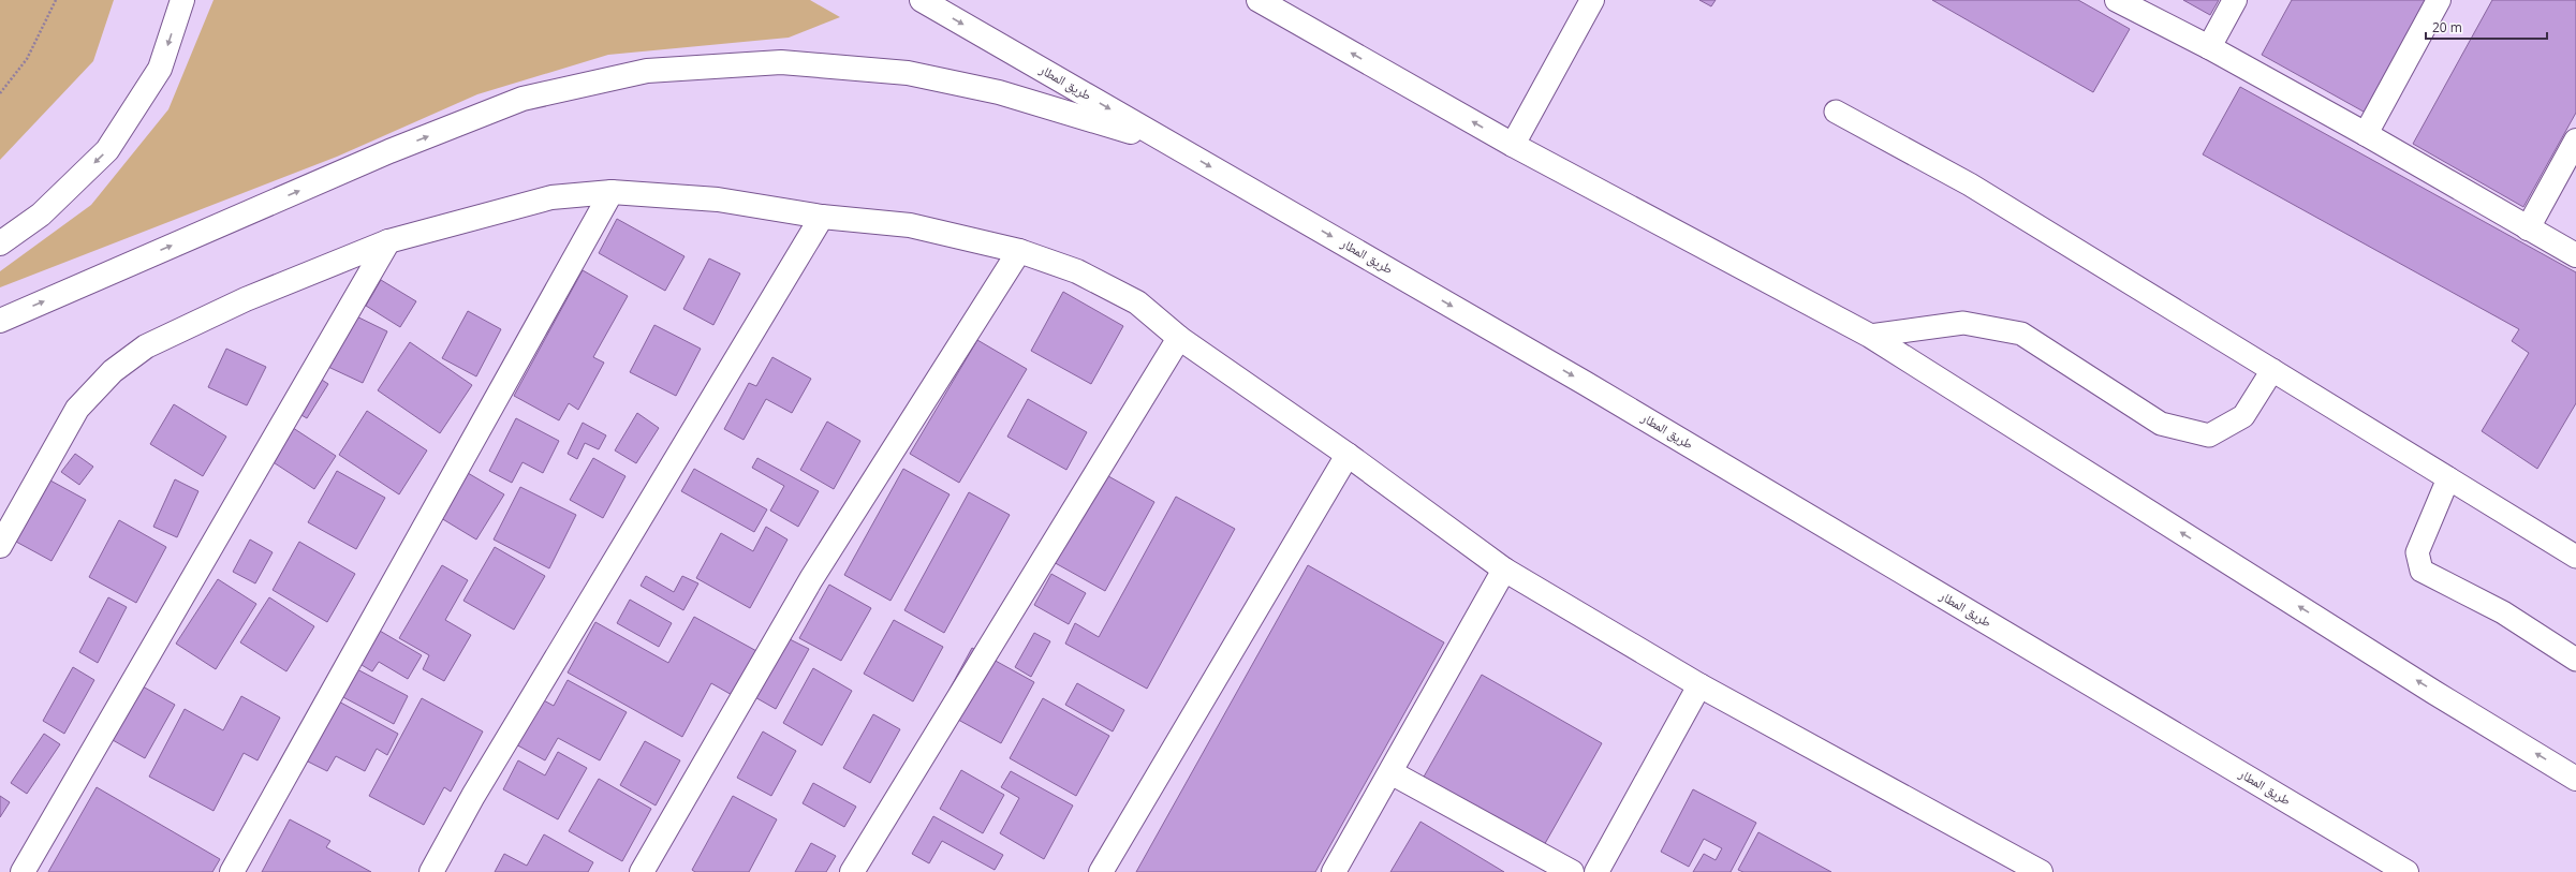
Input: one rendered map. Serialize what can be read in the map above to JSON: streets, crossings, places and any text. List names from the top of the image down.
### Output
{
  "streets": {
    "main road": ["طريق المطار"]
  },
  "scale_bar": "20 m"
}
